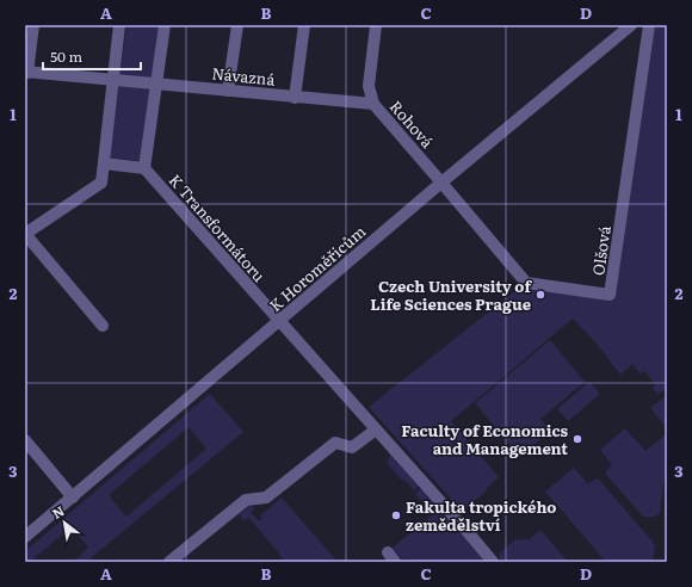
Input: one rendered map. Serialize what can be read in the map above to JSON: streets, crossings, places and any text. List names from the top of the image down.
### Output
{
  "streets": {
    "street": [
      "Návazná",
      "Rohová",
      "K Transformátoru",
      "Olšová",
      "K Horoměřicům"
    ]
  },
  "crossings": [
    ["Návazná", "Rohová"],
    ["Rohová", "Olšová"],
    ["Rohová", "K Horoměřicům"],
    ["K Transformátoru", "K Horoměřicům"],
    ["Olšová", "K Horoměřicům"]
  ],
  "places": ["Czech University of Life Sciences Prague", "Faculty of Economics and Management", "Fakulta tropického zemědělství"],
  "scale_bar": "50 m",
  "north": "top left",
  "grid": {
    "columns": [
      "A",
      "B",
      "C",
      "D"
    ],
    "rows": ["1", "2", "3"]
  }
}
